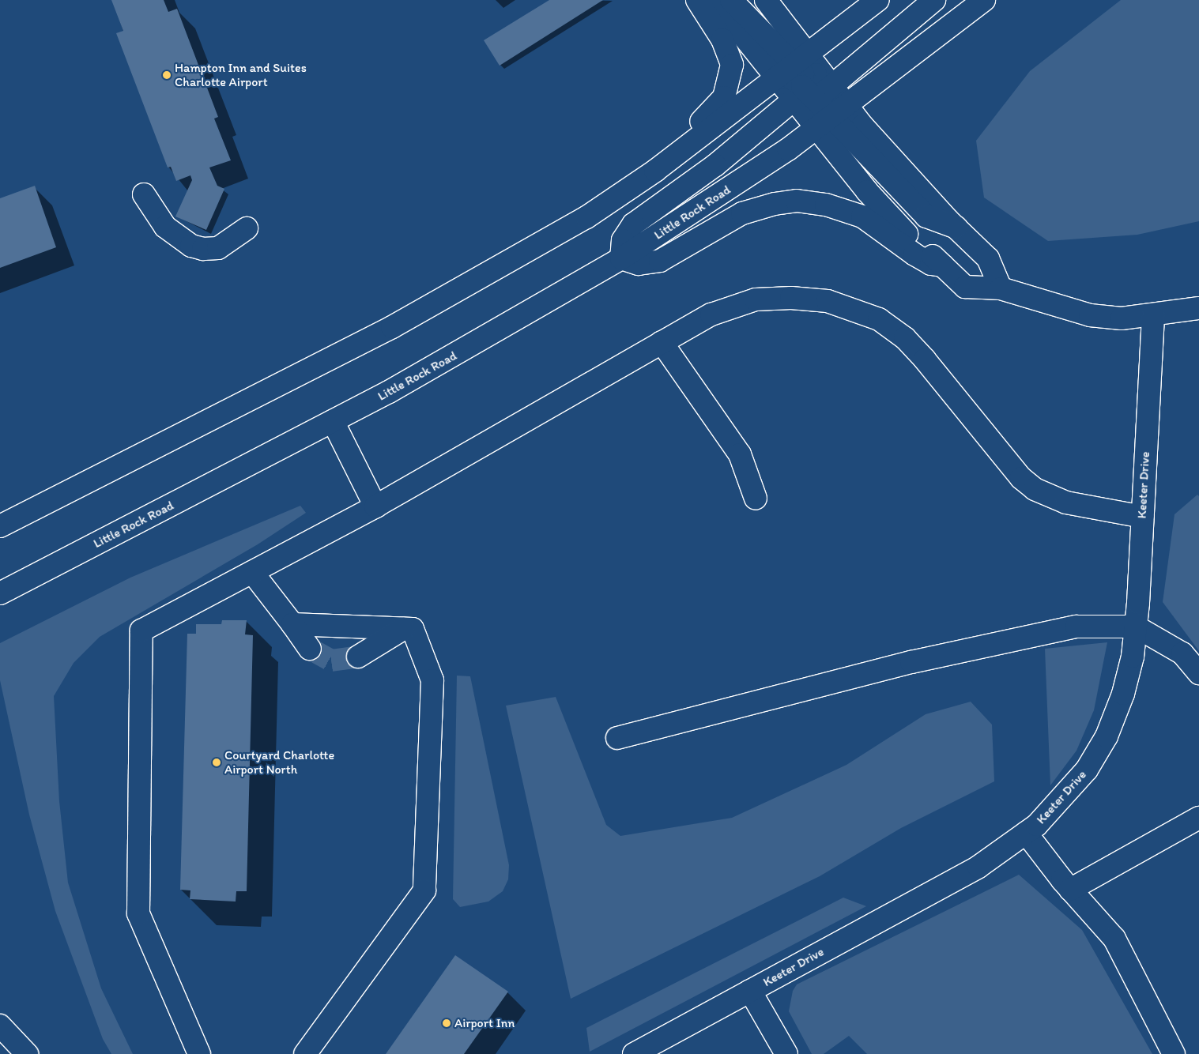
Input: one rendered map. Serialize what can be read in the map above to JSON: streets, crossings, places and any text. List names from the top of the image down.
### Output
{
  "streets": {
    "main road": ["Little Rock Road", "Keeter Drive"]
  },
  "places": ["Hampton Inn and Suites Charlotte Airport", "Courtyard Charlotte Airport North", "Airport Inn"]
}
